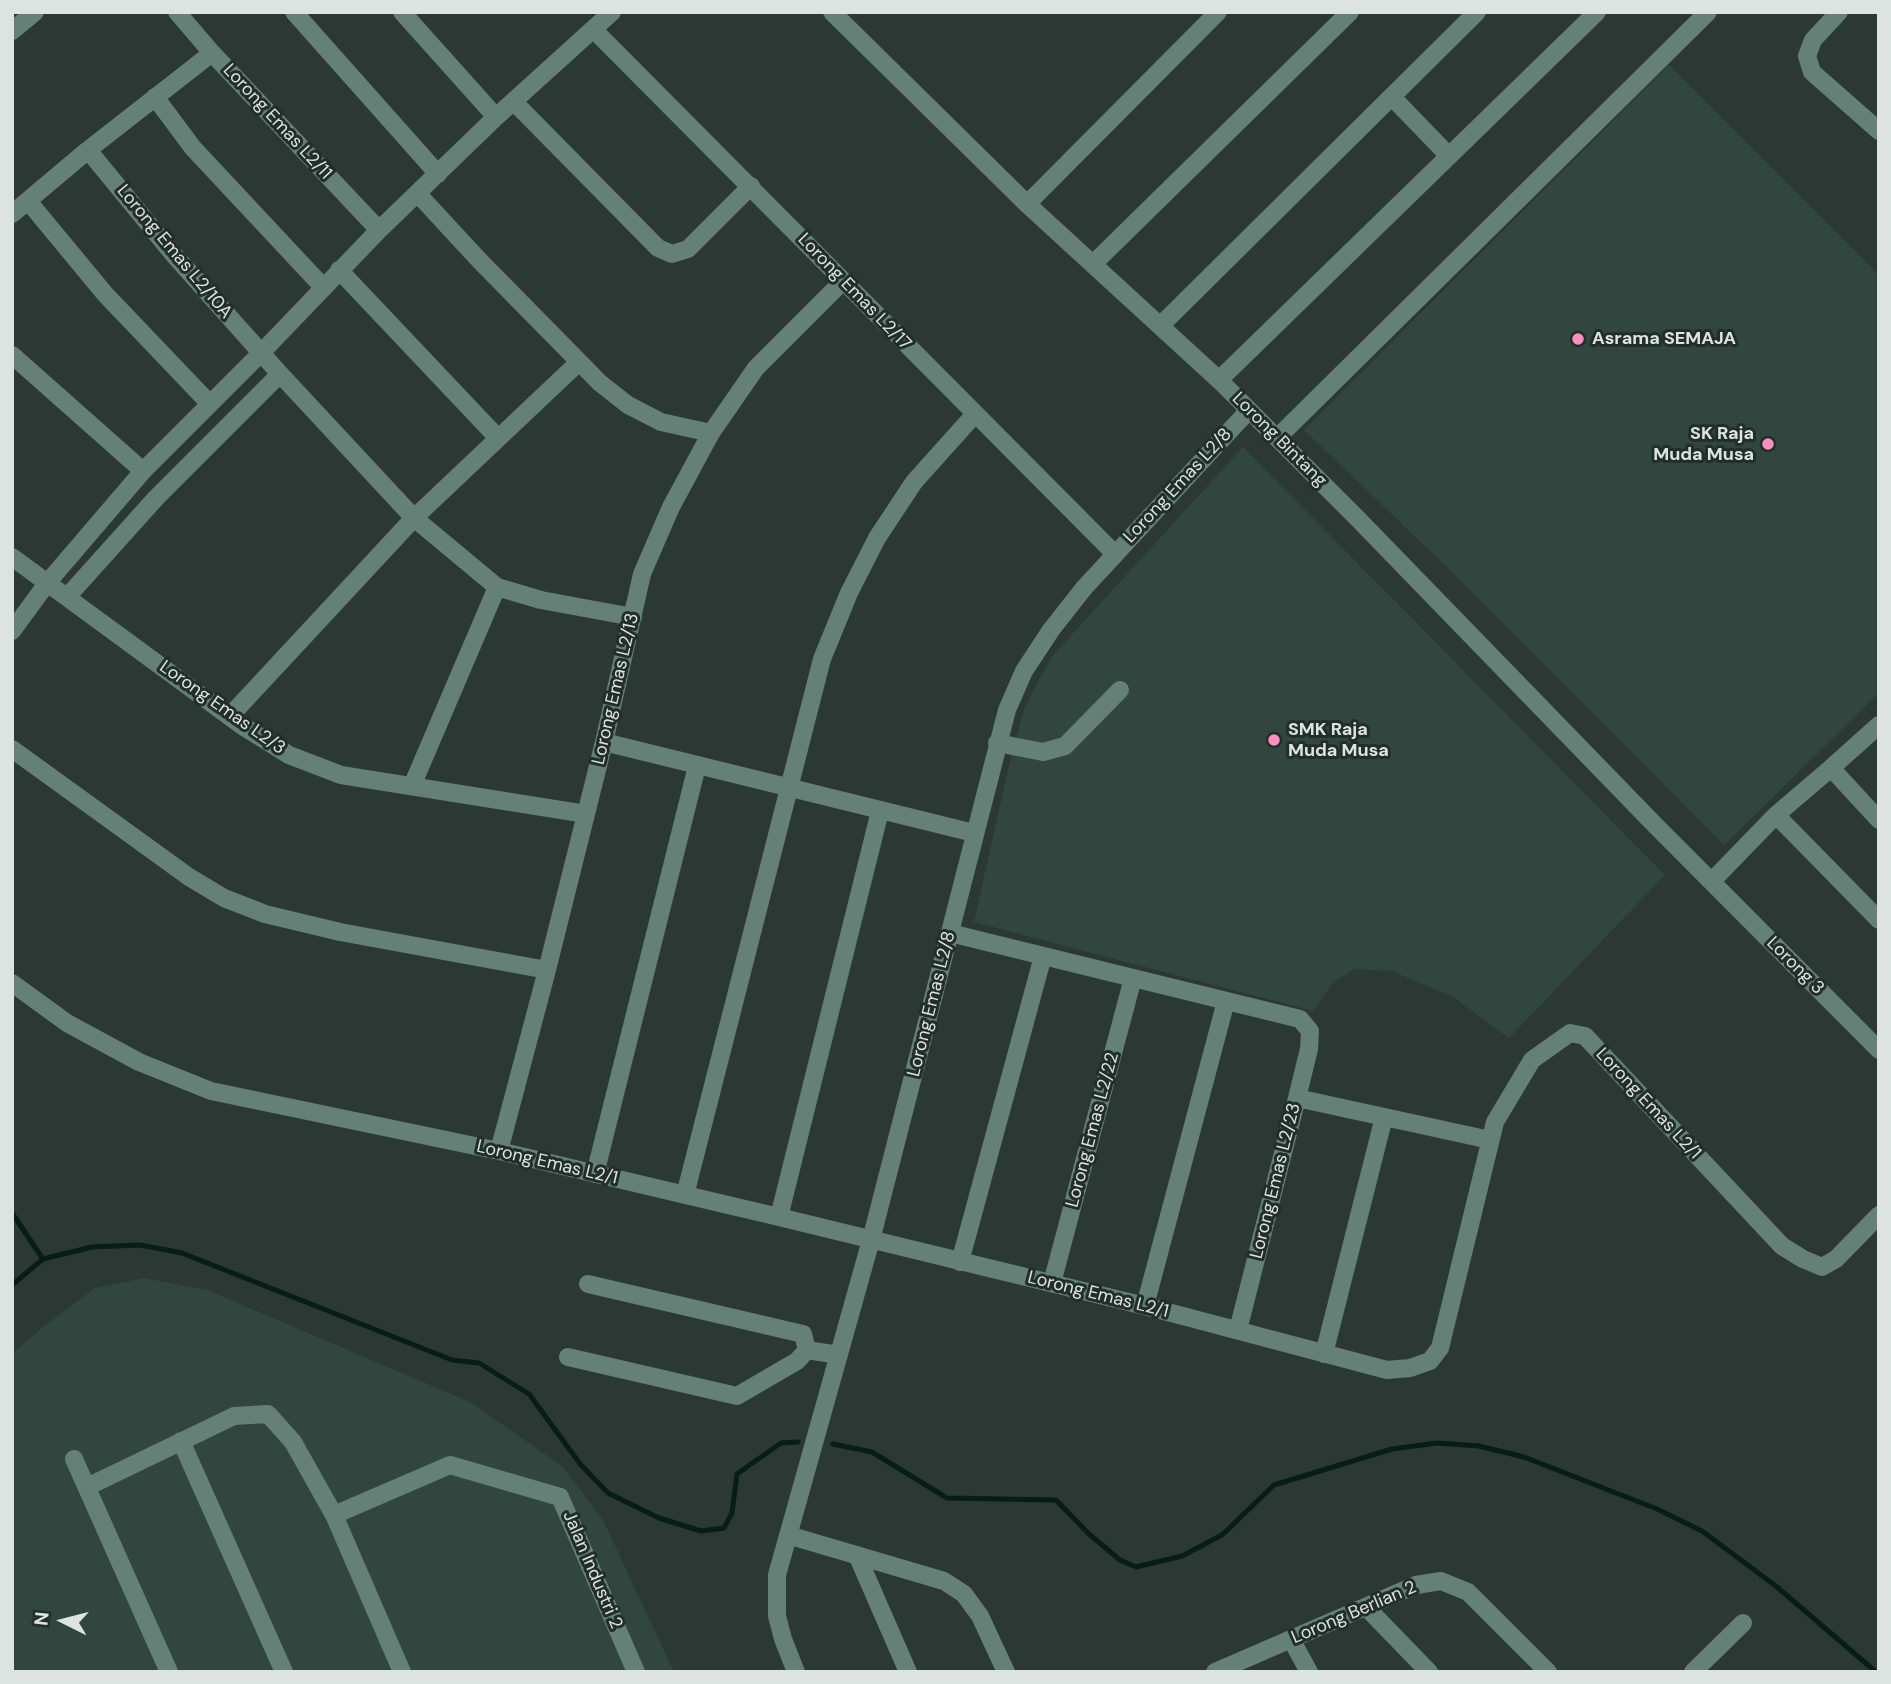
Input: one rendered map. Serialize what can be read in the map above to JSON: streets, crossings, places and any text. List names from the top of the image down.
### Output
{
  "streets": {
    "street": [
      "Lorong Emas L2/11",
      "Lorong Emas L2/10A",
      "Lorong Emas L2/17",
      "Lorong Bintang",
      "Lorong Emas L2/8",
      "Lorong Emas L2/13",
      "Lorong Emas L2/3",
      "Lorong 3",
      "Lorong Emas L2/1",
      "Lorong Emas L2/22",
      "Lorong Emas L2/23",
      "Jalan Industri 2",
      "Lorong Berlian 2"
    ]
  },
  "crossings": [
    ["Lorong Emas L2/17", "Lorong Emas L2/8"],
    ["Lorong Emas L2/17", "Lorong Emas L2/13"],
    ["Lorong Bintang", "Lorong Emas L2/8"],
    ["Lorong Bintang", "Lorong 3"],
    ["Lorong Emas L2/8", "Lorong Emas L2/1"],
    ["Lorong Emas L2/13", "Lorong Emas L2/3"],
    ["Lorong Emas L2/13", "Lorong Emas L2/1"],
    ["Lorong Emas L2/1", "Lorong Emas L2/22"],
    ["Lorong Emas L2/1", "Lorong Emas L2/23"]
  ],
  "places": ["Asrama SEMAJA", "SK Raja Muda Musa", "SMK Raja Muda Musa"],
  "north": "left"
}
